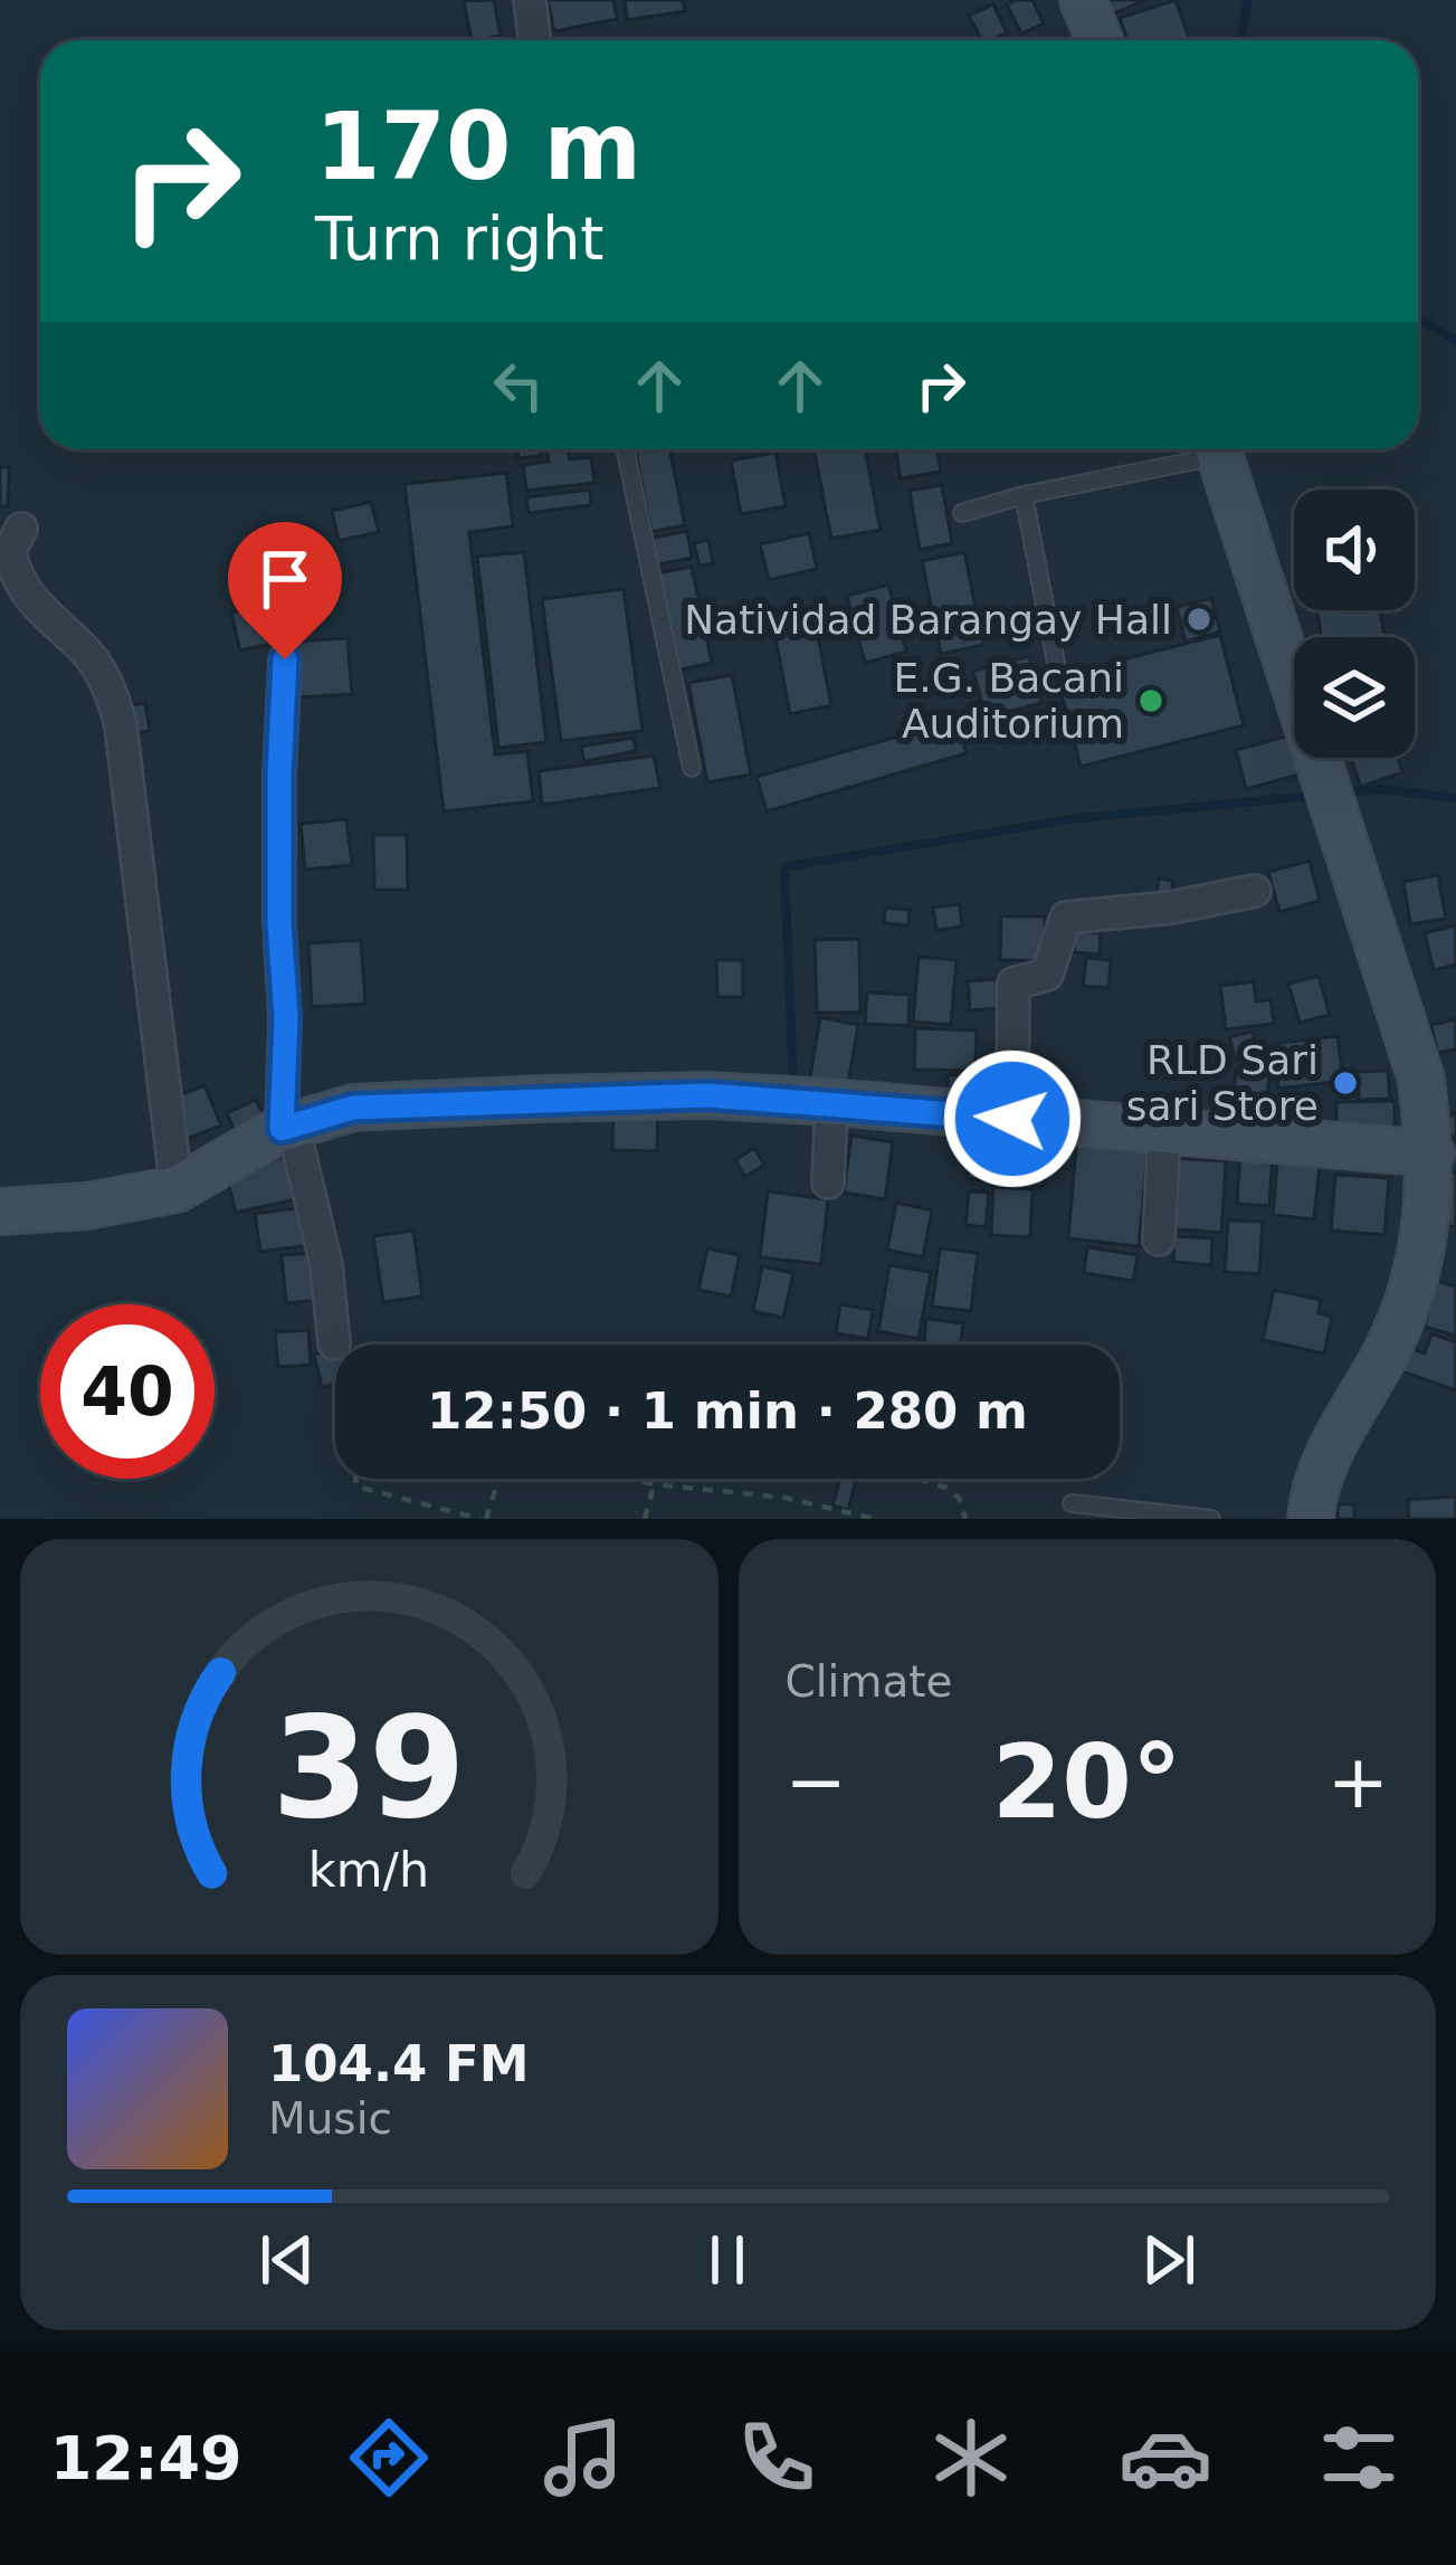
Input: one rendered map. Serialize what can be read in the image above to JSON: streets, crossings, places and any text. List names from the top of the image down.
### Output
{
  "places": ["Natividad Barangay Hall", "E.G. Bacani Auditorium", "RLD Sari sari Store"],
  "page": {
    "turn": ["170 m", "Turn right"],
    "limit": "40",
    "trip": "12:50 · 1 min · 280 m",
    "tile": "Climate",
    "heat": ["−", "20°", "+"],
    "song": ["104.4 FM", "Music"],
    "tabs": "12:49",
    "gauge": ["39", "km/h"]
  }
}
